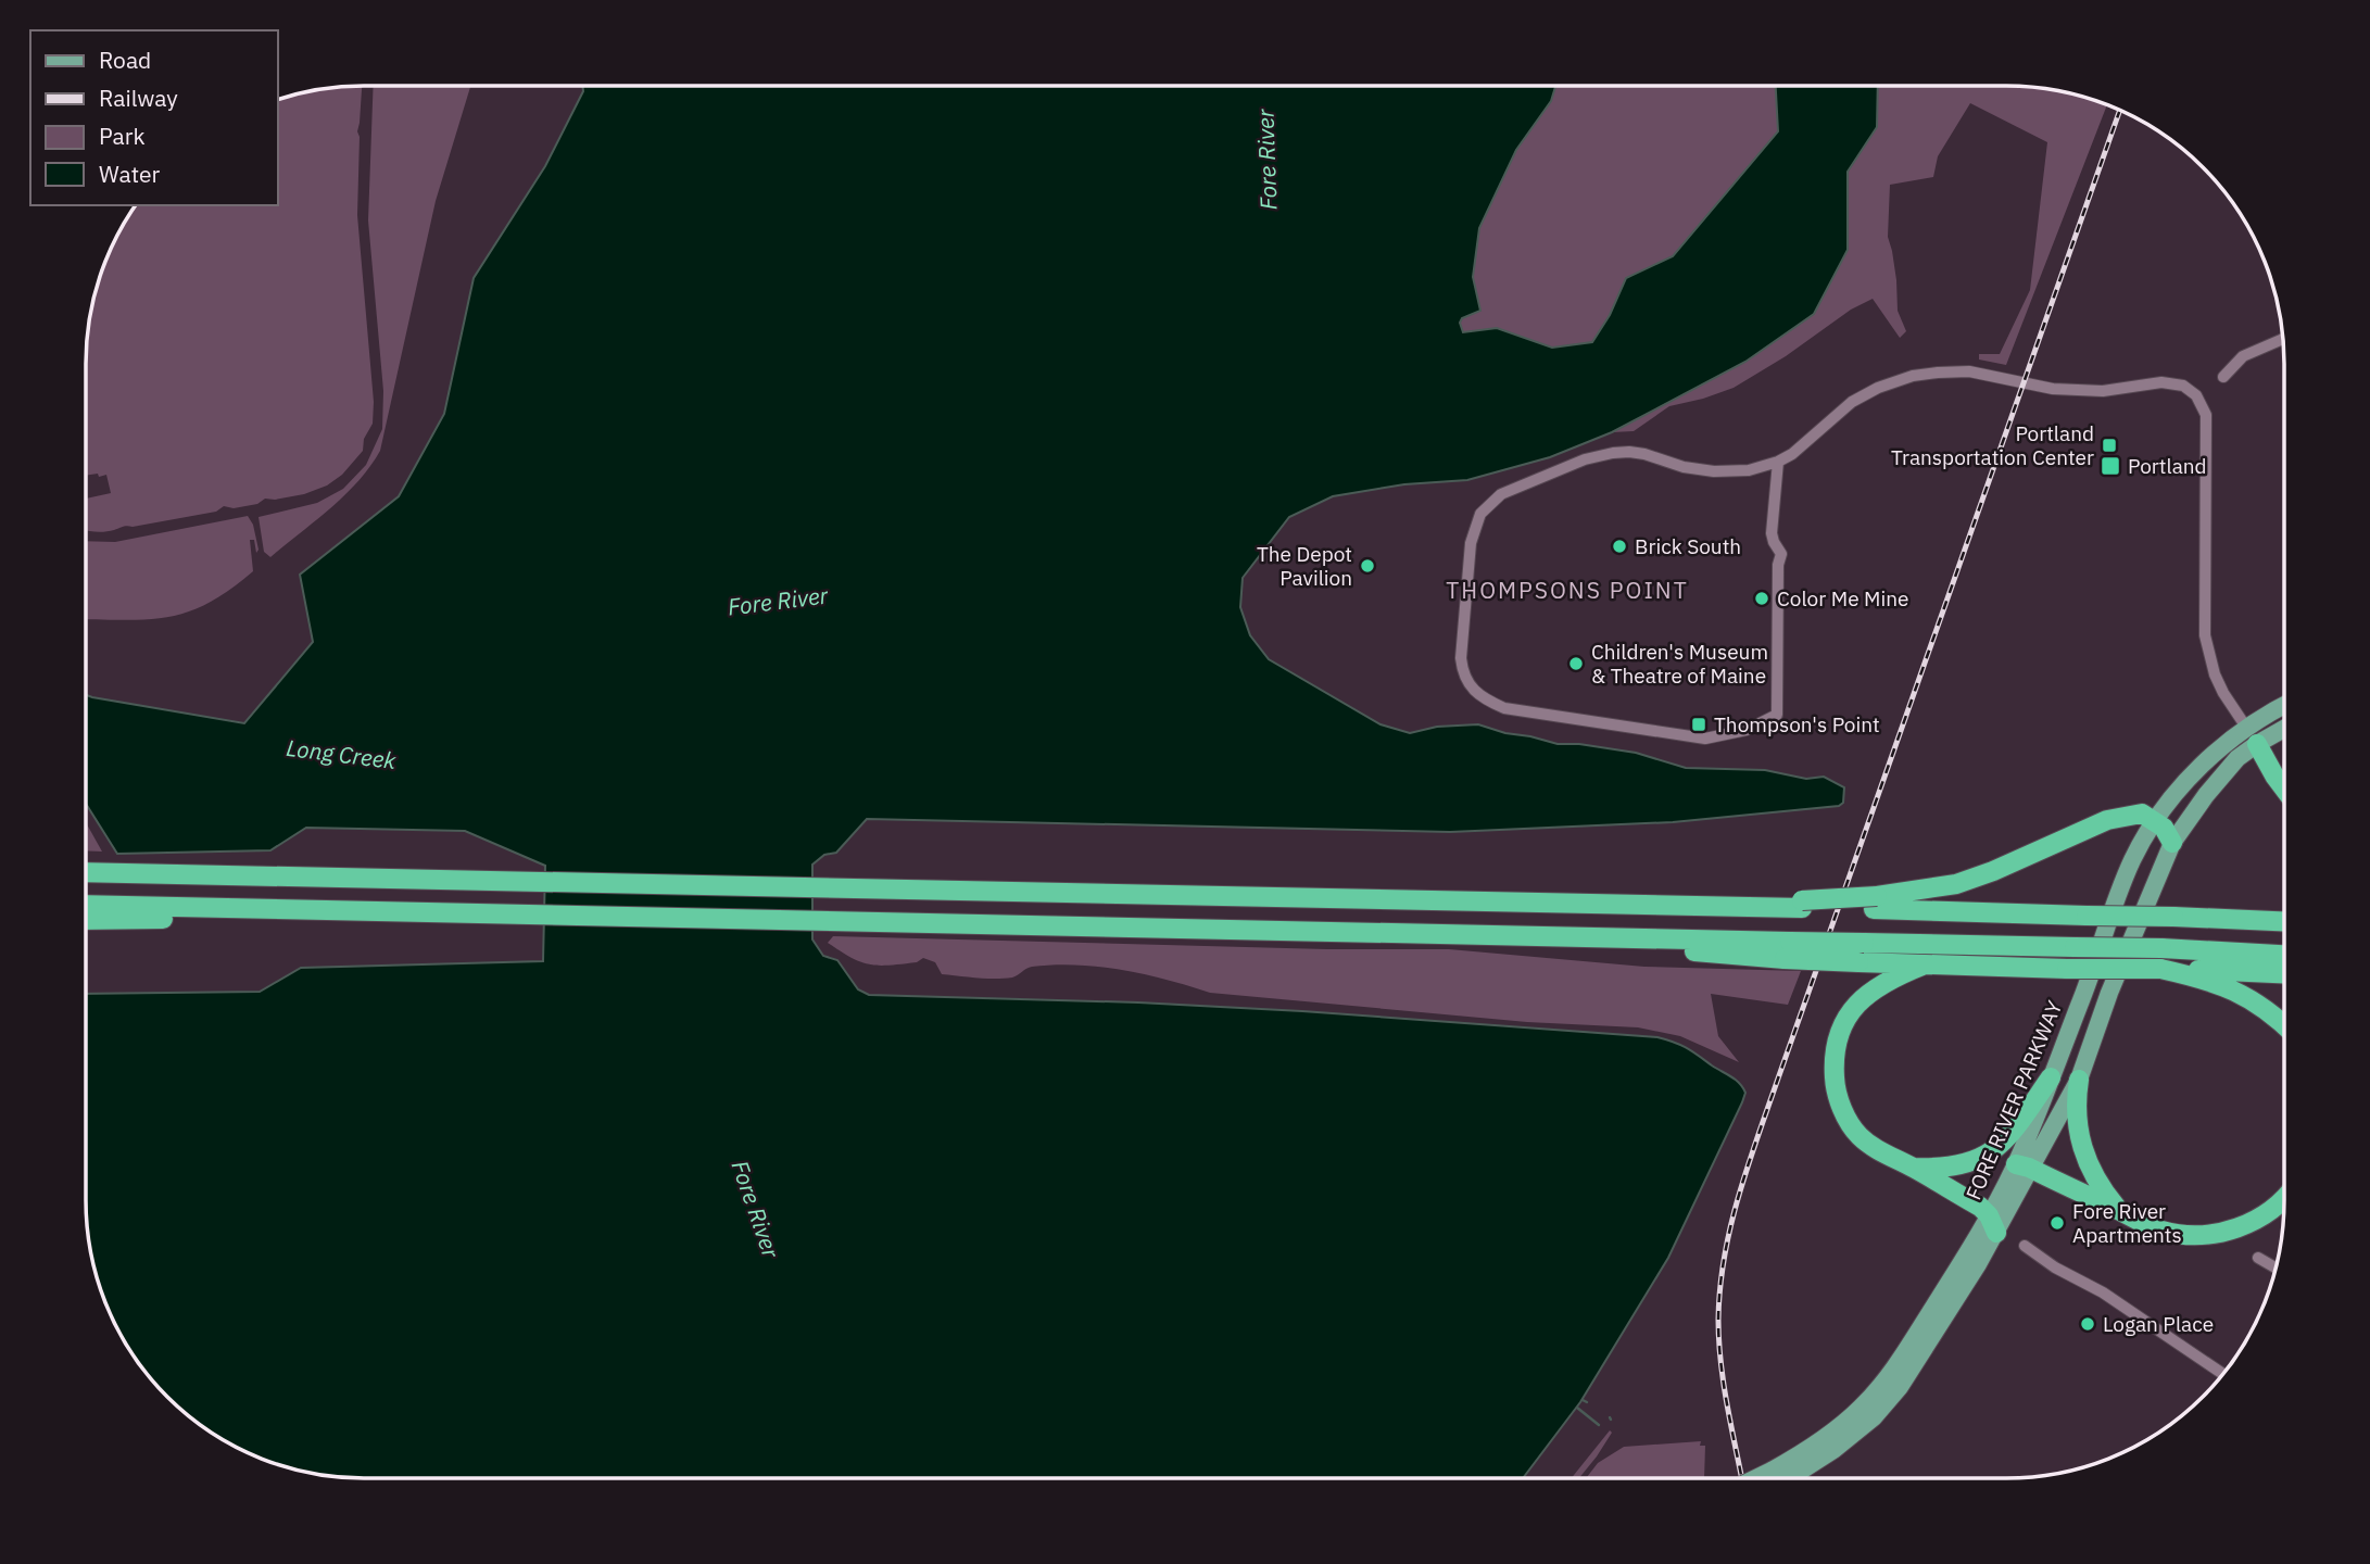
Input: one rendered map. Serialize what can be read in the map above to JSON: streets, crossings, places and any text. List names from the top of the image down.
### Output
{
  "streets": {
    "main road": ["FORE RIVER PARKWAY"]
  },
  "districts": ["THOMPSONS POINT"],
  "water": ["Fore River", "Long Creek"],
  "places": {
    "transit": ["Portland Transportation Center", "Portland", "Thompson's Point"],
    "other": [
      "Brick South",
      "The Depot Pavilion",
      "Color Me Mine",
      "Children's Museum & Theatre of Maine",
      "Fore River Apartments",
      "Logan Place"
    ]
  },
  "legend": [
    "Road",
    "Railway",
    "Park",
    "Water"
  ]
}
